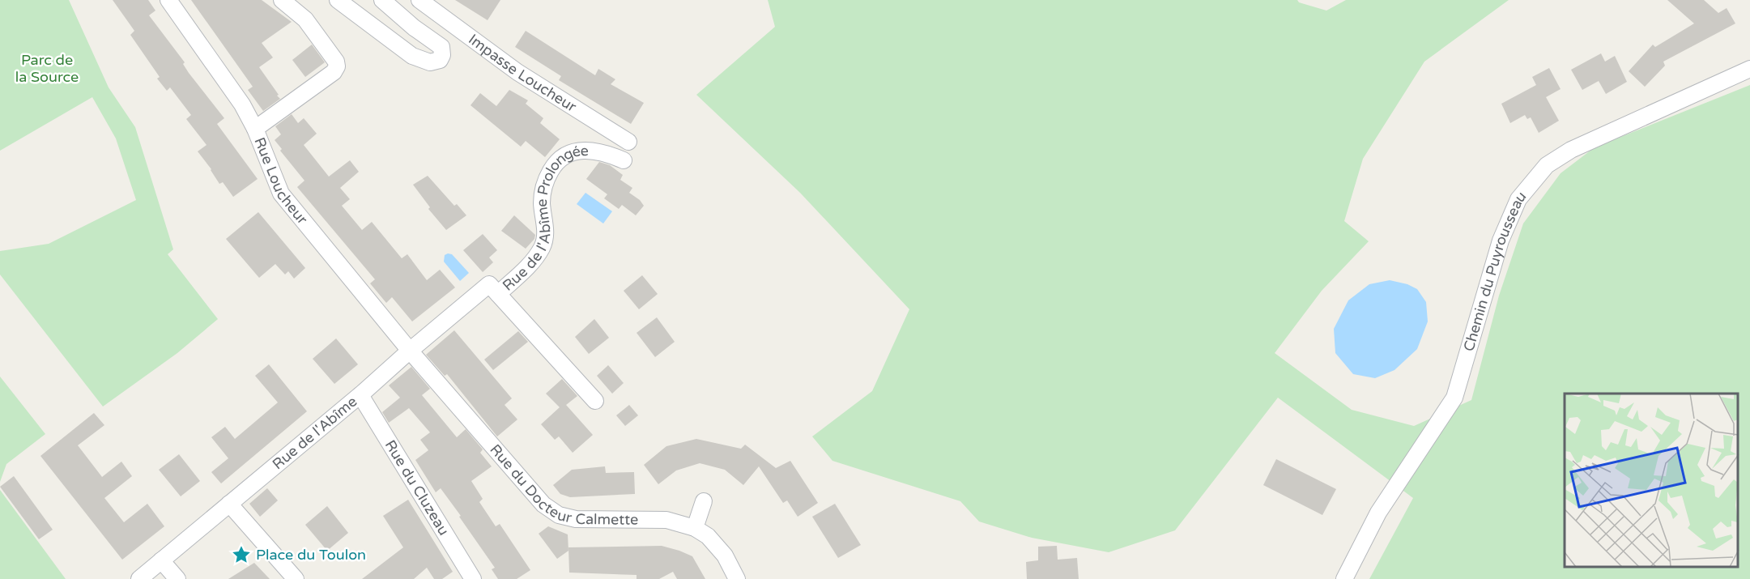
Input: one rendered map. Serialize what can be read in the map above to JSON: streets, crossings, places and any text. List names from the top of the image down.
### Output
{
  "streets": {
    "street": [
      "Impasse Loucheur",
      "Rue Loucheur",
      "Rue de l'Abîme Prolongée",
      "Chemin du Puyrousseau",
      "Rue de l'Abîme",
      "Rue du Docteur Calmette",
      "Rue du Cluzeau"
    ]
  },
  "crossings": [
    ["Rue Loucheur", "Rue de l'Abîme"],
    ["Rue Loucheur", "Rue du Docteur Calmette"],
    ["Rue de l'Abîme Prolongée", "Rue de l'Abîme"],
    ["Rue de l'Abîme", "Rue du Docteur Calmette"],
    ["Rue de l'Abîme", "Rue du Cluzeau"]
  ],
  "parks": ["Parc de la Source"],
  "places": {
    "place": ["Place du Toulon"]
  }
}
